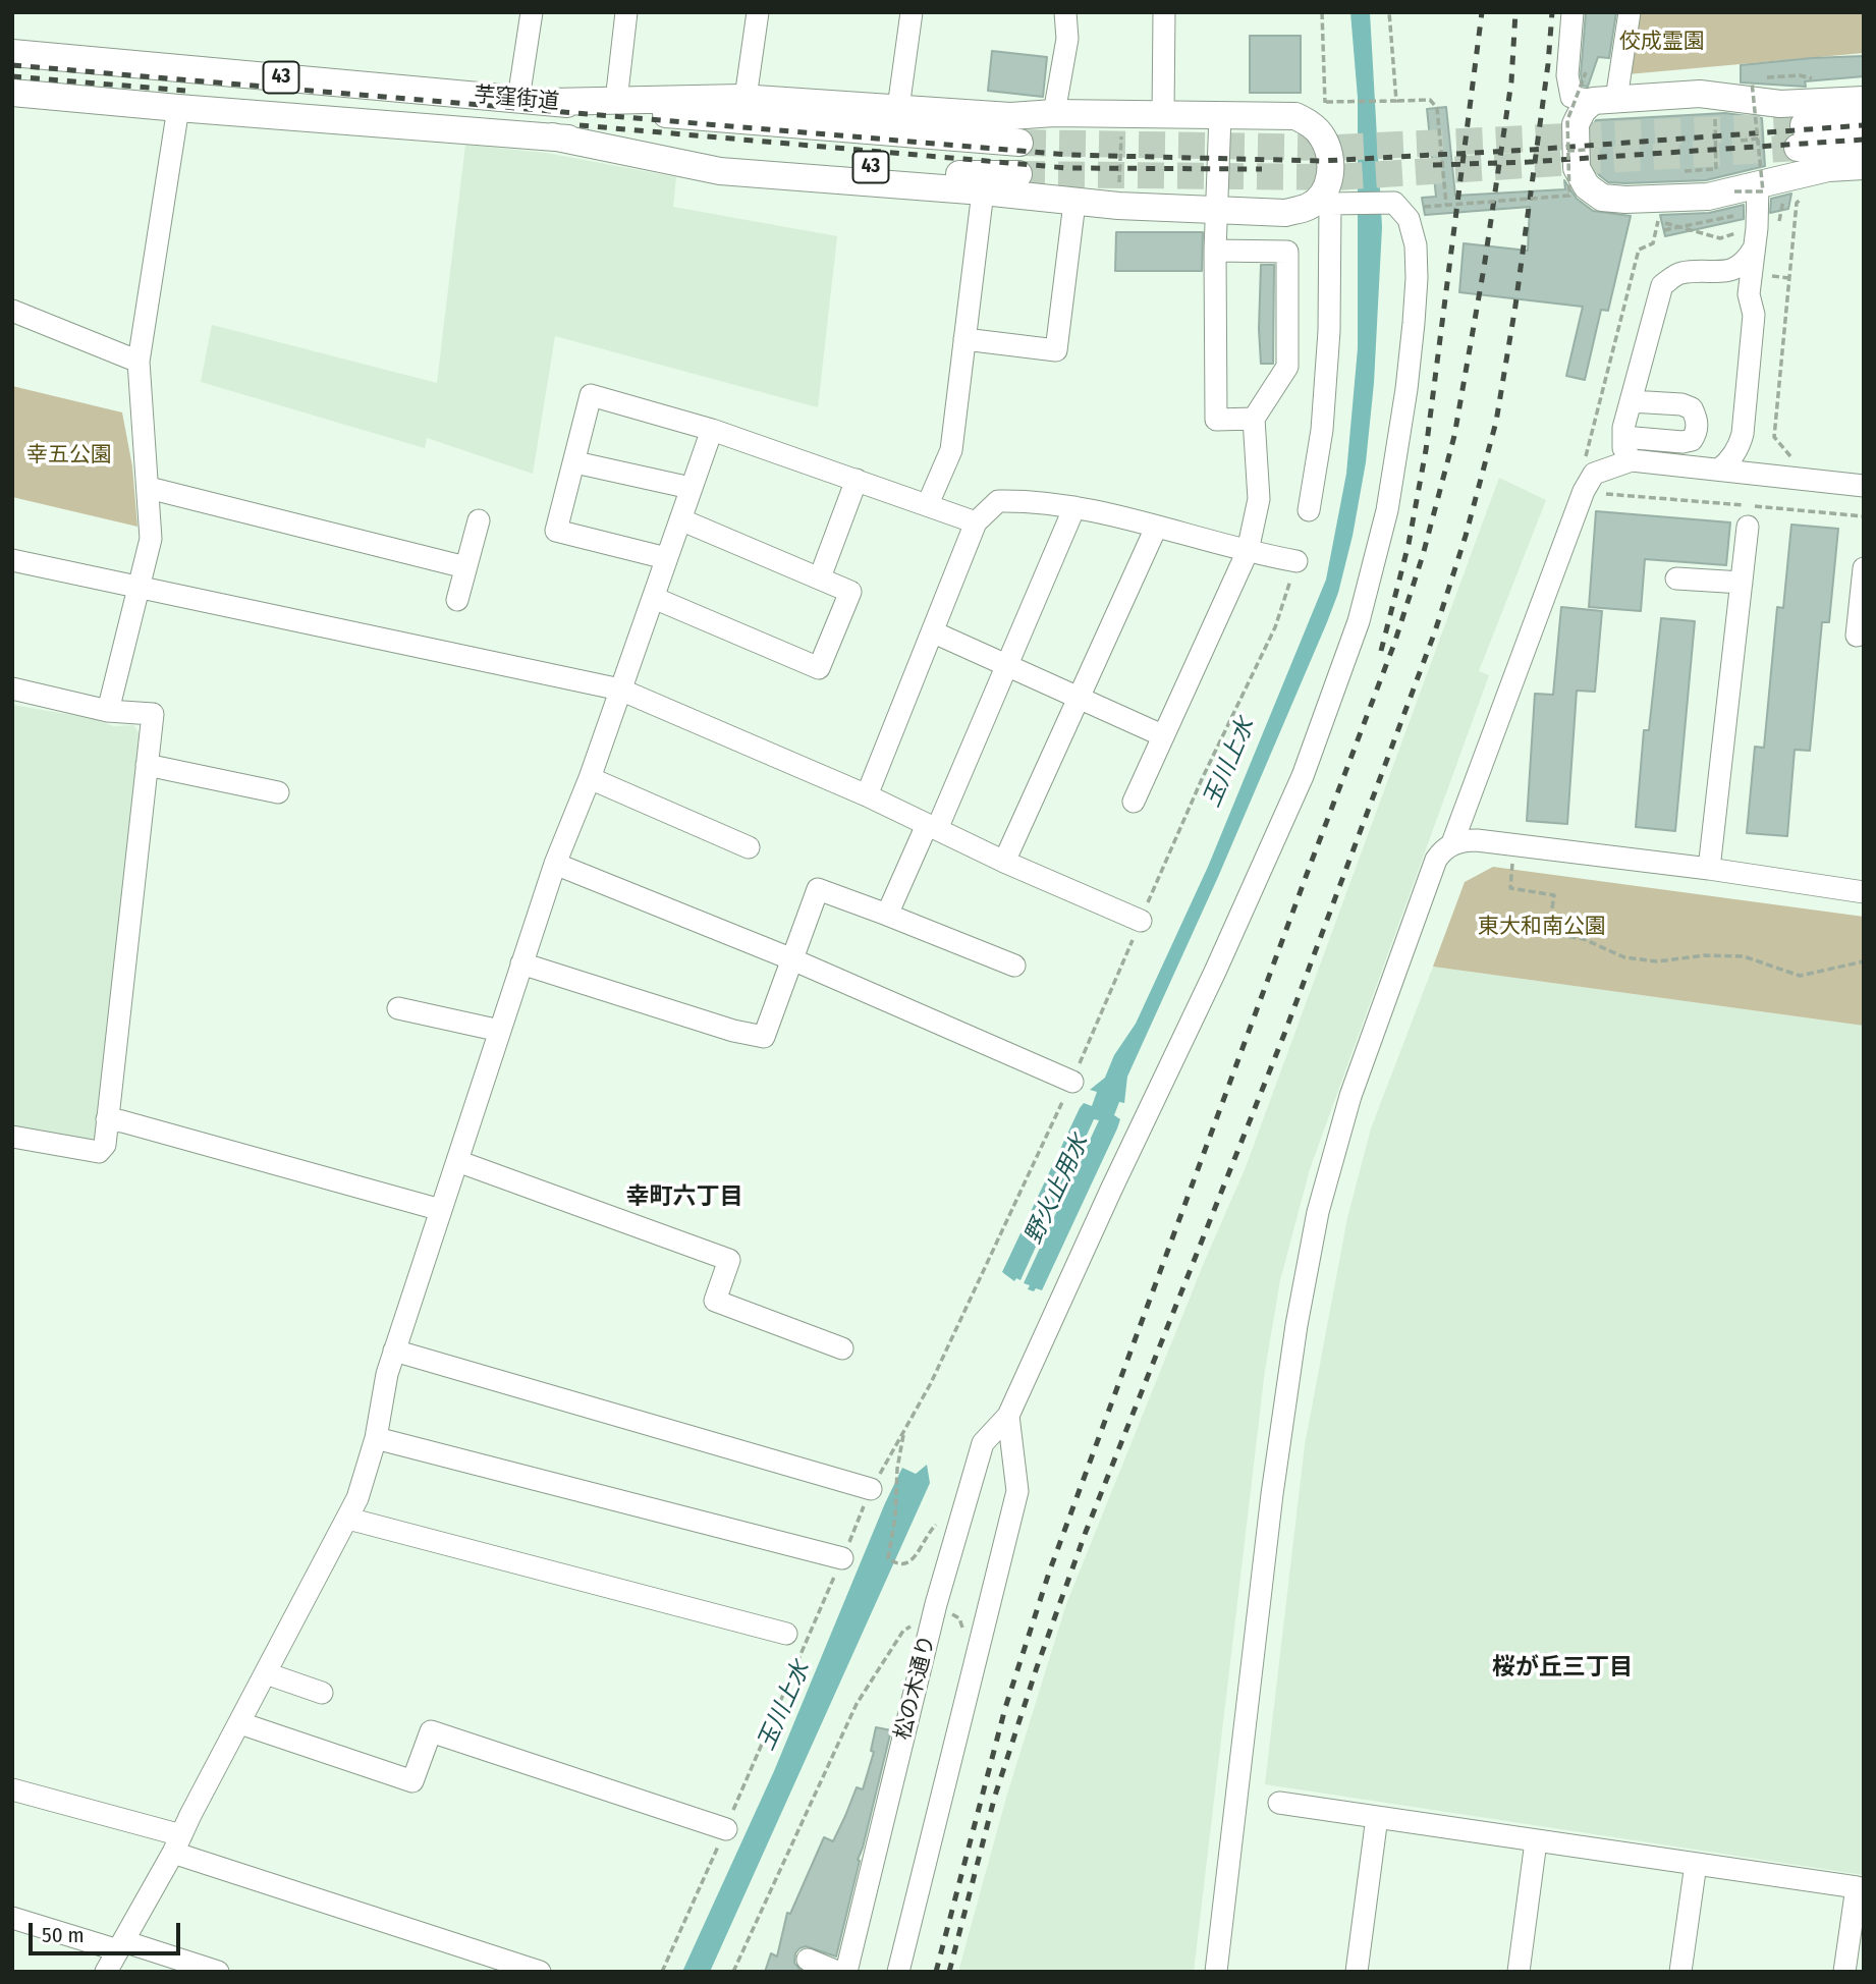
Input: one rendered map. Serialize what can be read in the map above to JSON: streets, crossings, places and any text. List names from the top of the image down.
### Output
{
  "streets": {
    "main road": ["43", "芋窪街道"],
    "street": ["松の木通り"]
  },
  "districts": ["幸町六丁目", "桜が丘三丁目"],
  "water": ["玉川上水", "野火止用水"],
  "parks": ["佼成霊園", "幸五公園", "東大和南公園"],
  "scale_bar": "50 m"
}
